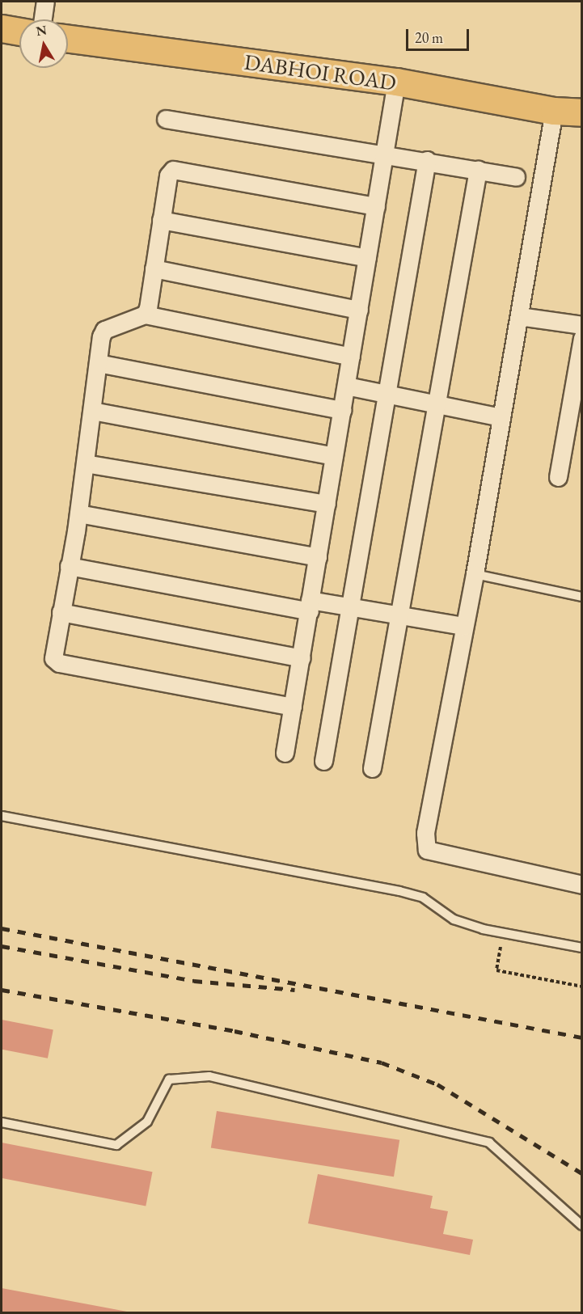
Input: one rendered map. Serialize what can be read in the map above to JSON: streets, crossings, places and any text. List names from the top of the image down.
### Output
{
  "streets": {
    "main road": ["DABHOI ROAD"]
  },
  "scale_bar": "20 m",
  "north": "top"
}
